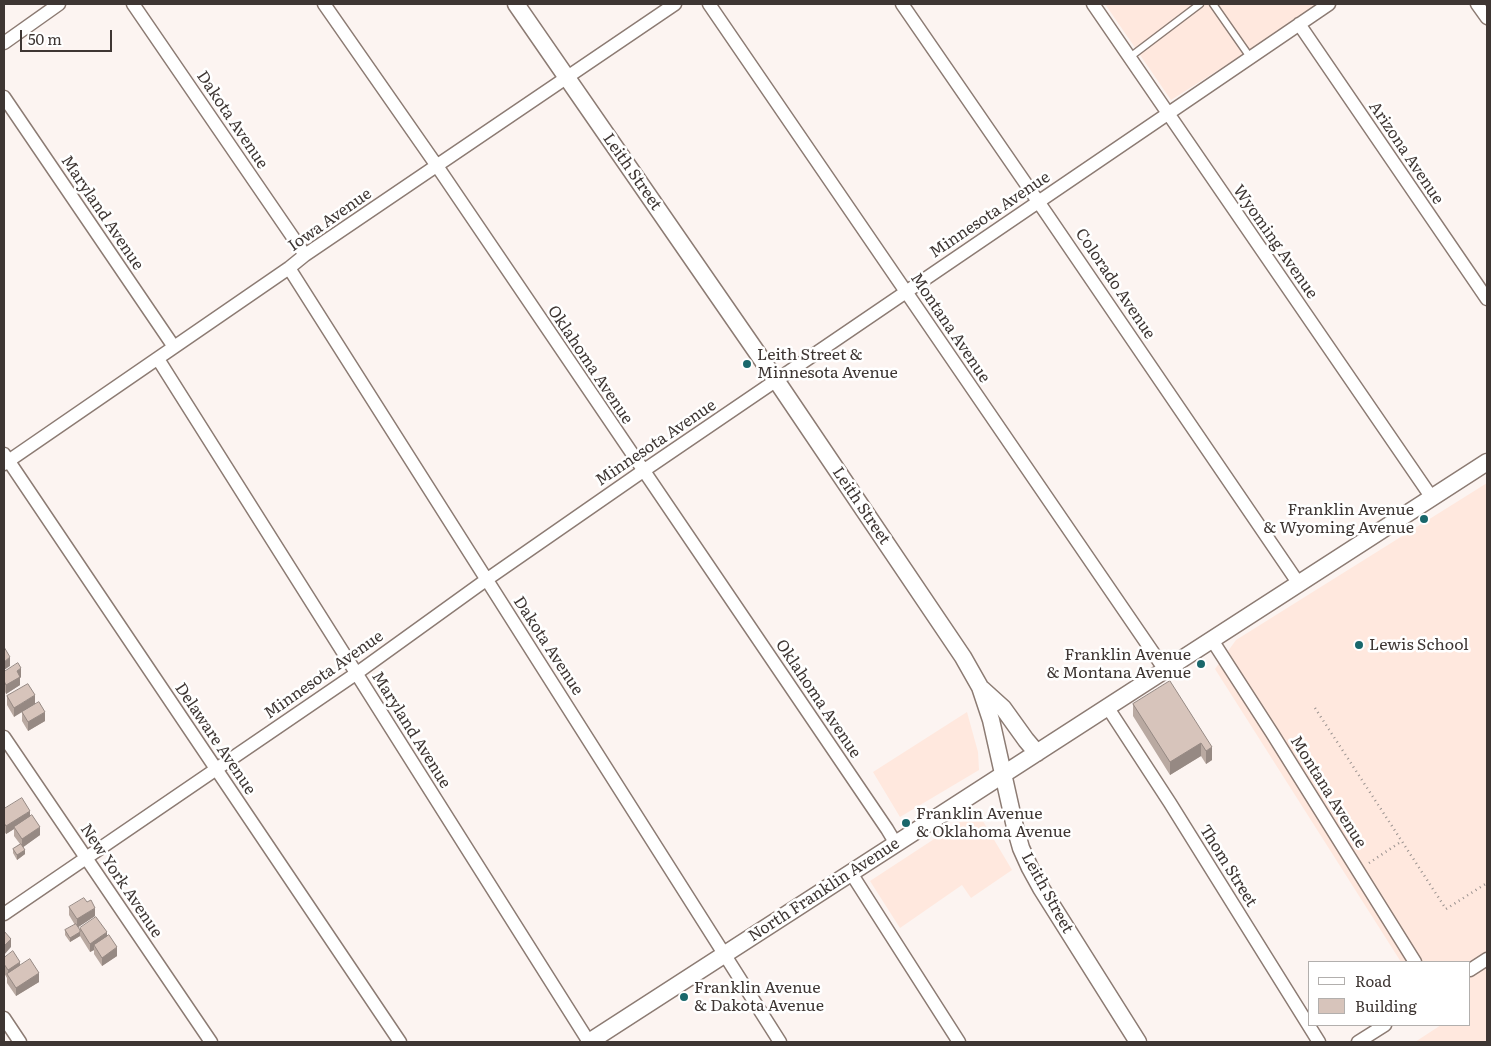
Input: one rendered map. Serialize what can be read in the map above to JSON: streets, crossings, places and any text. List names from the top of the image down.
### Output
{
  "streets": {
    "street": [
      "Dakota Avenue",
      "Arizona Avenue",
      "Leith Street",
      "Maryland Avenue",
      "Minnesota Avenue",
      "Iowa Avenue",
      "Wyoming Avenue",
      "Colorado Avenue",
      "Montana Avenue",
      "Oklahoma Avenue",
      "Delaware Avenue",
      "Thom Street",
      "New York Avenue",
      "North Franklin Avenue"
    ]
  },
  "crossings": [
    ["Dakota Avenue", "Minnesota Avenue"],
    ["Dakota Avenue", "Iowa Avenue"],
    ["Dakota Avenue", "North Franklin Avenue"],
    ["Arizona Avenue", "Minnesota Avenue"],
    ["Leith Street", "Minnesota Avenue"],
    ["Leith Street", "Iowa Avenue"],
    ["Leith Street", "North Franklin Avenue"],
    ["Maryland Avenue", "Minnesota Avenue"],
    ["Maryland Avenue", "Iowa Avenue"],
    ["Maryland Avenue", "North Franklin Avenue"],
    ["Minnesota Avenue", "Wyoming Avenue"],
    ["Minnesota Avenue", "Colorado Avenue"],
    ["Minnesota Avenue", "Montana Avenue"],
    ["Minnesota Avenue", "Oklahoma Avenue"],
    ["Minnesota Avenue", "Delaware Avenue"],
    ["Minnesota Avenue", "New York Avenue"],
    ["Iowa Avenue", "Oklahoma Avenue"],
    ["Iowa Avenue", "Delaware Avenue"],
    ["Wyoming Avenue", "North Franklin Avenue"],
    ["Colorado Avenue", "North Franklin Avenue"],
    ["Montana Avenue", "North Franklin Avenue"],
    ["Oklahoma Avenue", "North Franklin Avenue"],
    ["Thom Street", "North Franklin Avenue"]
  ],
  "places": [
    "Leith Street & Minnesota Avenue",
    "Franklin Avenue & Wyoming Avenue",
    "Lewis School",
    "Franklin Avenue & Montana Avenue",
    "Franklin Avenue & Oklahoma Avenue",
    "Franklin Avenue & Dakota Avenue"
  ],
  "legend": ["Road", "Building"],
  "scale_bar": "50 m"
}
